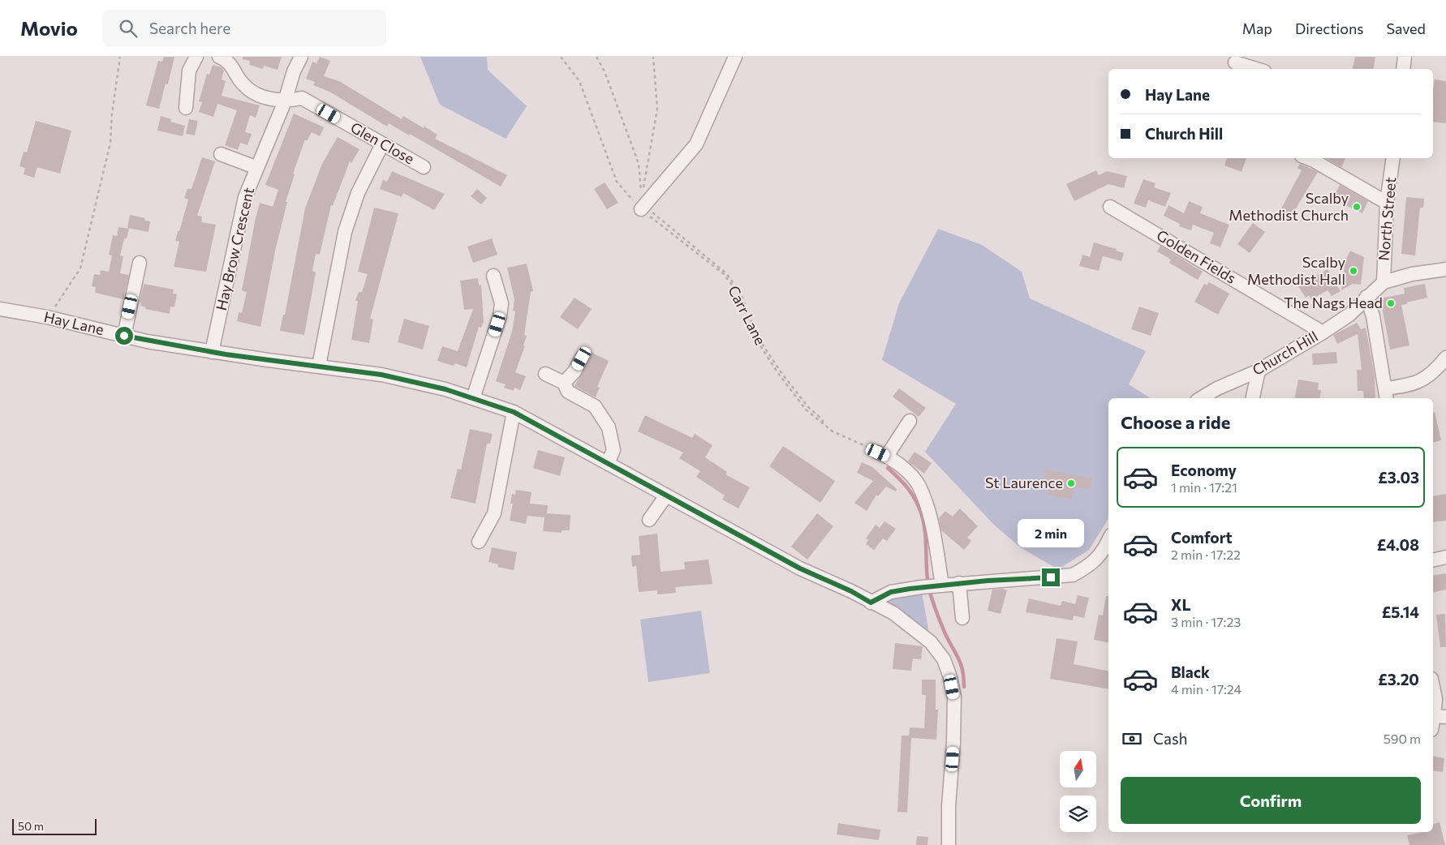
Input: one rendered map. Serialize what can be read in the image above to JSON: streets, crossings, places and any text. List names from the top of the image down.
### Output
{
  "streets": {
    "street": [
      "Glen Close",
      "North Street",
      "Hay Brow Crescent",
      "Golden Fields",
      "Hay Lane",
      "Church Hill"
    ]
  },
  "crossings": [
    ["Glen Close", "Hay Brow Crescent"],
    ["North Street", "Church Hill"],
    ["Hay Brow Crescent", "Hay Lane"],
    ["Golden Fields", "Church Hill"]
  ],
  "places": [
    "Scalby Methodist Church",
    "Scalby Methodist Hall",
    "The Nags Head",
    "St Laurence"
  ],
  "scale_bar": "50 m",
  "north": "top",
  "page": {
    "header": "Movio",
    "search": "Search here",
    "nav": ["Map", "Directions", "Saved"],
    "banner": ["Hay Lane", "Church Hill"],
    "heading": "Choose a ride",
    "list": [
      {
        "name": "Economy",
        "note": "1 min · 17:21",
        "value": "£3.03"
      },
      {
        "name": "Comfort",
        "note": "2 min · 17:22",
        "value": "£4.08"
      },
      {
        "name": "XL",
        "note": "3 min · 17:23",
        "value": "£5.14"
      },
      {
        "name": "Black",
        "note": "4 min · 17:24",
        "value": "£3.20"
      }
    ],
    "bubble": "2 min",
    "pay": ["Cash", "590 m"],
    "buttons": "Confirm",
    "scale": "50 m"
  }
}
